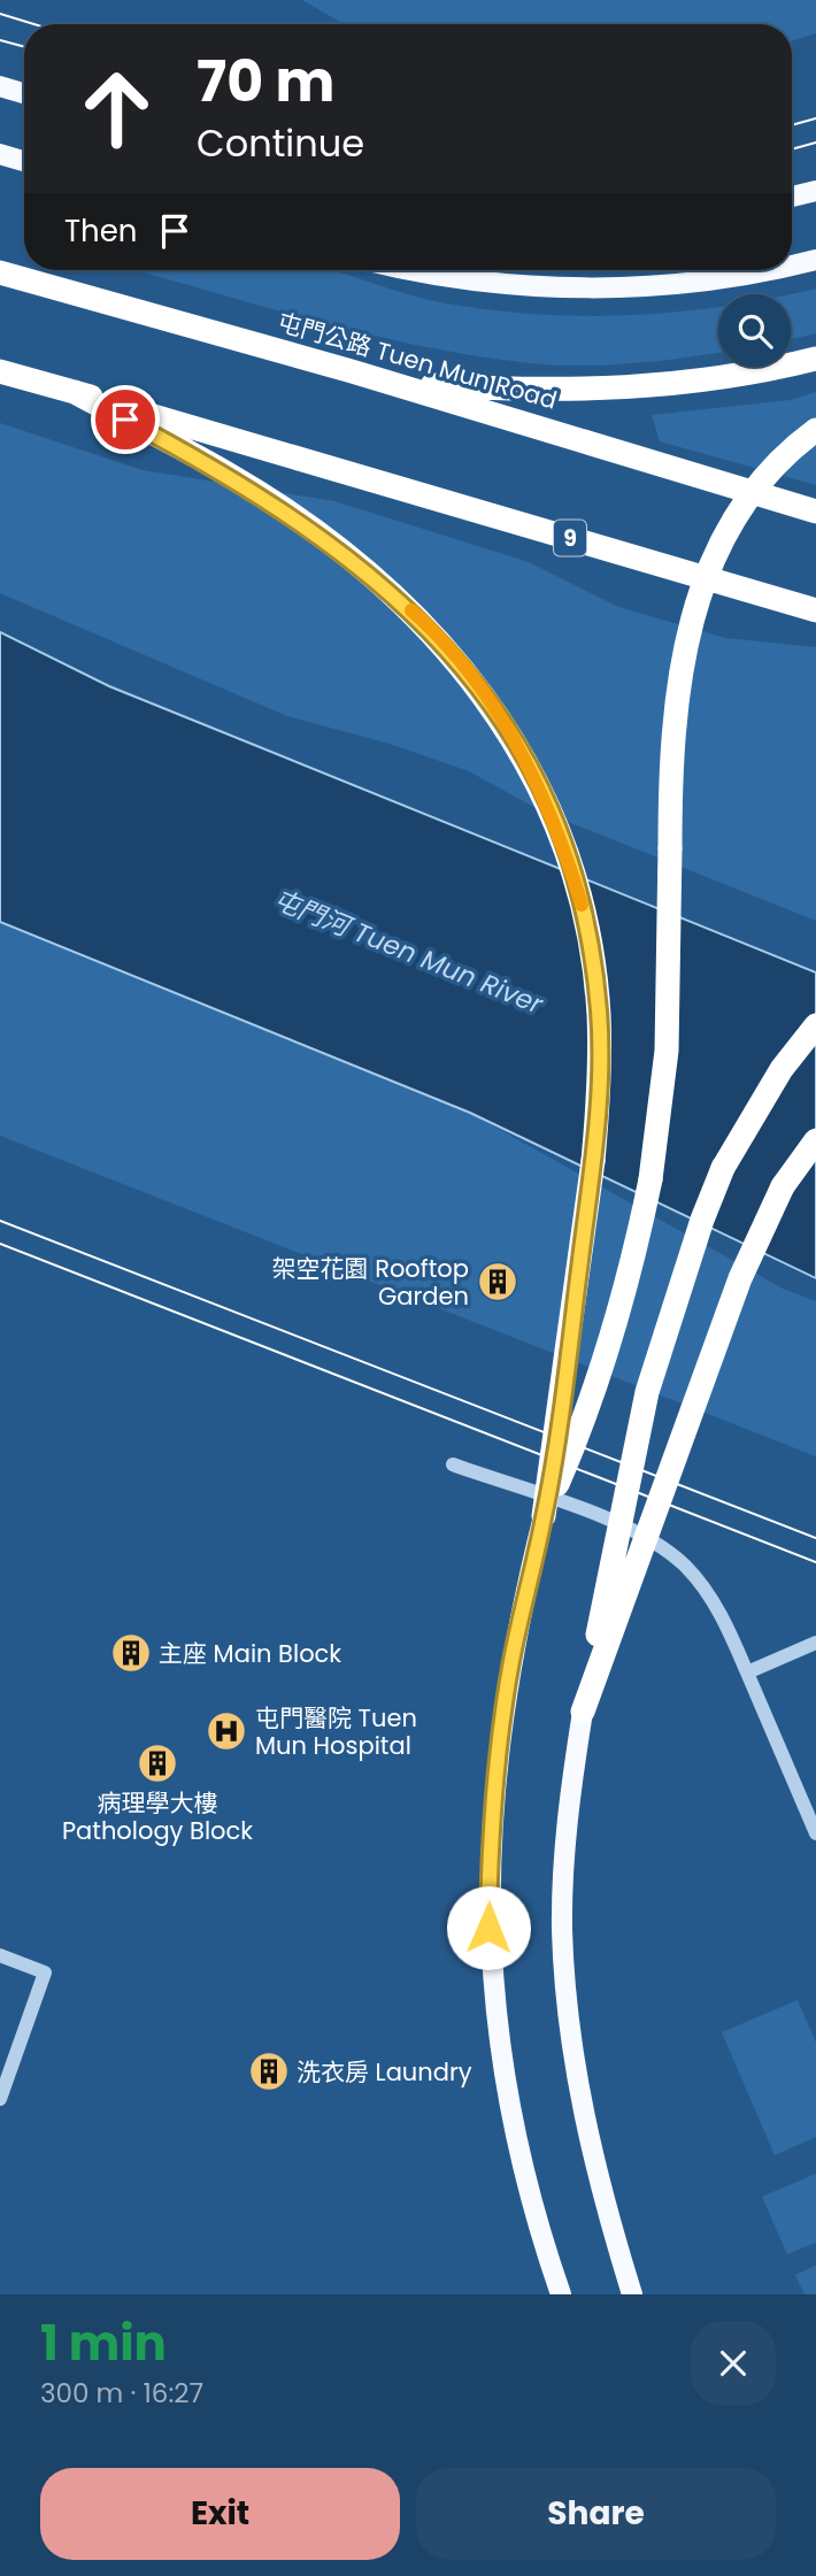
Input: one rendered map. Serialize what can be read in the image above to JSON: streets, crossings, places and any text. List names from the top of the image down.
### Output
{
  "streets": {
    "highway": ["屯門公路 Tuen Mun Road", "9"]
  },
  "water": ["屯門河 Tuen Mun River"],
  "places": {
    "building": [
      "架空花園 Rooftop Garden",
      "主座 Main Block",
      "病理學大樓 Pathology Block",
      "洗衣房 Laundry"
    ],
    "hospital": ["屯門醫院 Tuen Mun Hospital"]
  },
  "page": {
    "turn": ["70 m", "Continue"],
    "then": "Then",
    "heading": ["1 min", "300 m · 16:27"],
    "buttons": ["Exit", "Share"]
  }
}
